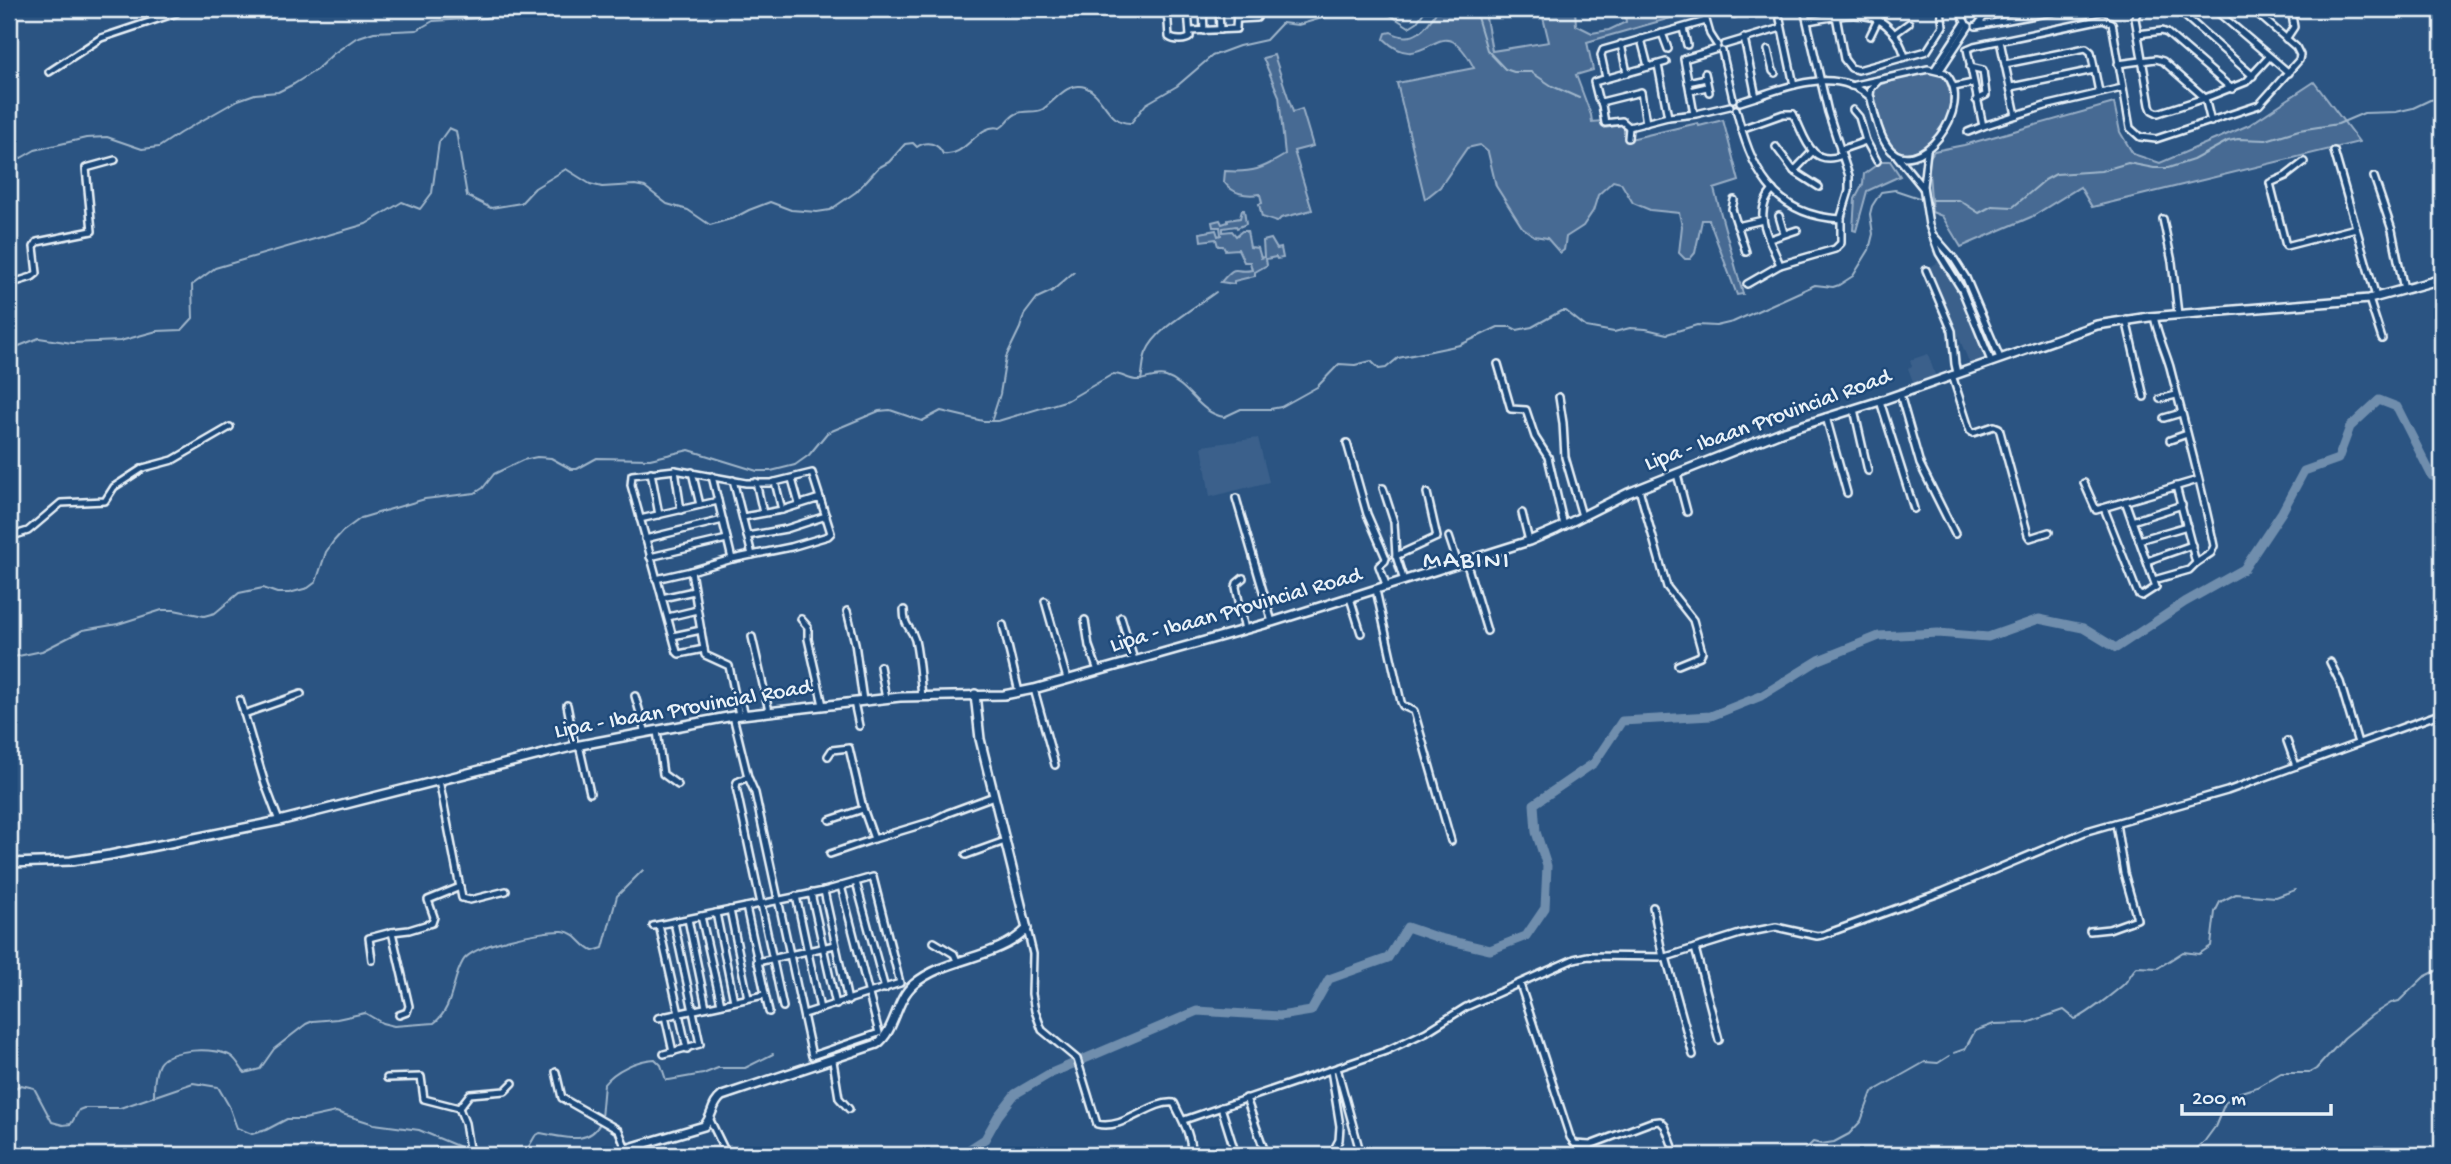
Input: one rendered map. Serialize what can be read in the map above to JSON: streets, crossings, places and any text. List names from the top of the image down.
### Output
{
  "streets": {
    "main road": ["Lipa - Ibaan Provincial Road"]
  },
  "districts": ["MABINI"],
  "scale_bar": "200 m"
}
